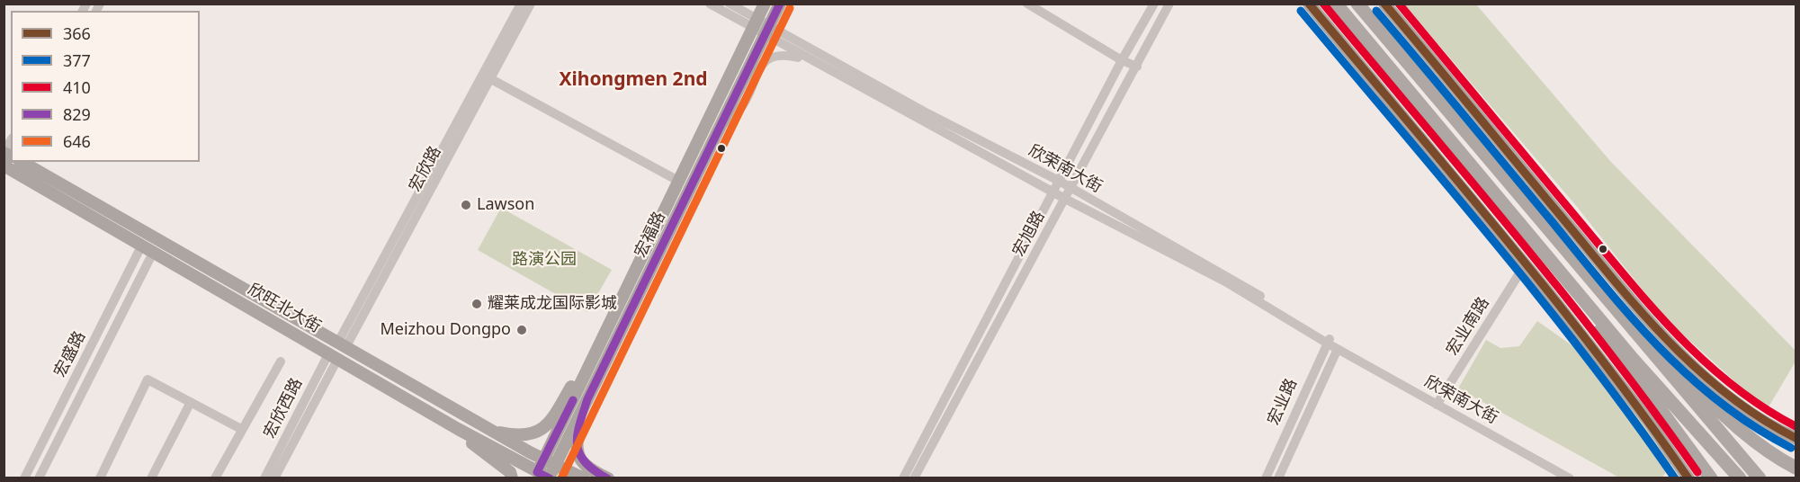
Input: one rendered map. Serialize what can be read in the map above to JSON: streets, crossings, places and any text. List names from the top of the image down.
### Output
{
  "streets": {
    "main road": ["宏福路", "欣旺北大街"],
    "street": [
      "宏欣路",
      "欣荣南大街",
      "宏旭路",
      "宏业南路",
      "宏盛路",
      "宏业路",
      "宏欣西路"
    ]
  },
  "crossings": [
    ["宏欣路", "欣旺北大街"],
    ["宏欣路", "宏欣西路"],
    ["欣荣南大街", "宏旭路"],
    ["欣荣南大街", "宏福路"],
    ["欣荣南大街", "宏业南路"],
    ["欣荣南大街", "宏业路"],
    ["宏福路", "欣旺北大街"],
    ["欣旺北大街", "宏盛路"],
    ["欣旺北大街", "宏欣西路"]
  ],
  "districts": ["Xihongmen 2nd"],
  "parks": ["路演公园"],
  "places": ["Lawson", "耀莱成龙国际影城", "Meizhou Dongpo"],
  "lines": [
    "transit line 366",
    "transit line 410",
    "transit line 829",
    "transit line 646",
    "transit line 377"
  ],
  "legend": [
    "366",
    "377",
    "410",
    "829",
    "646"
  ]
}
